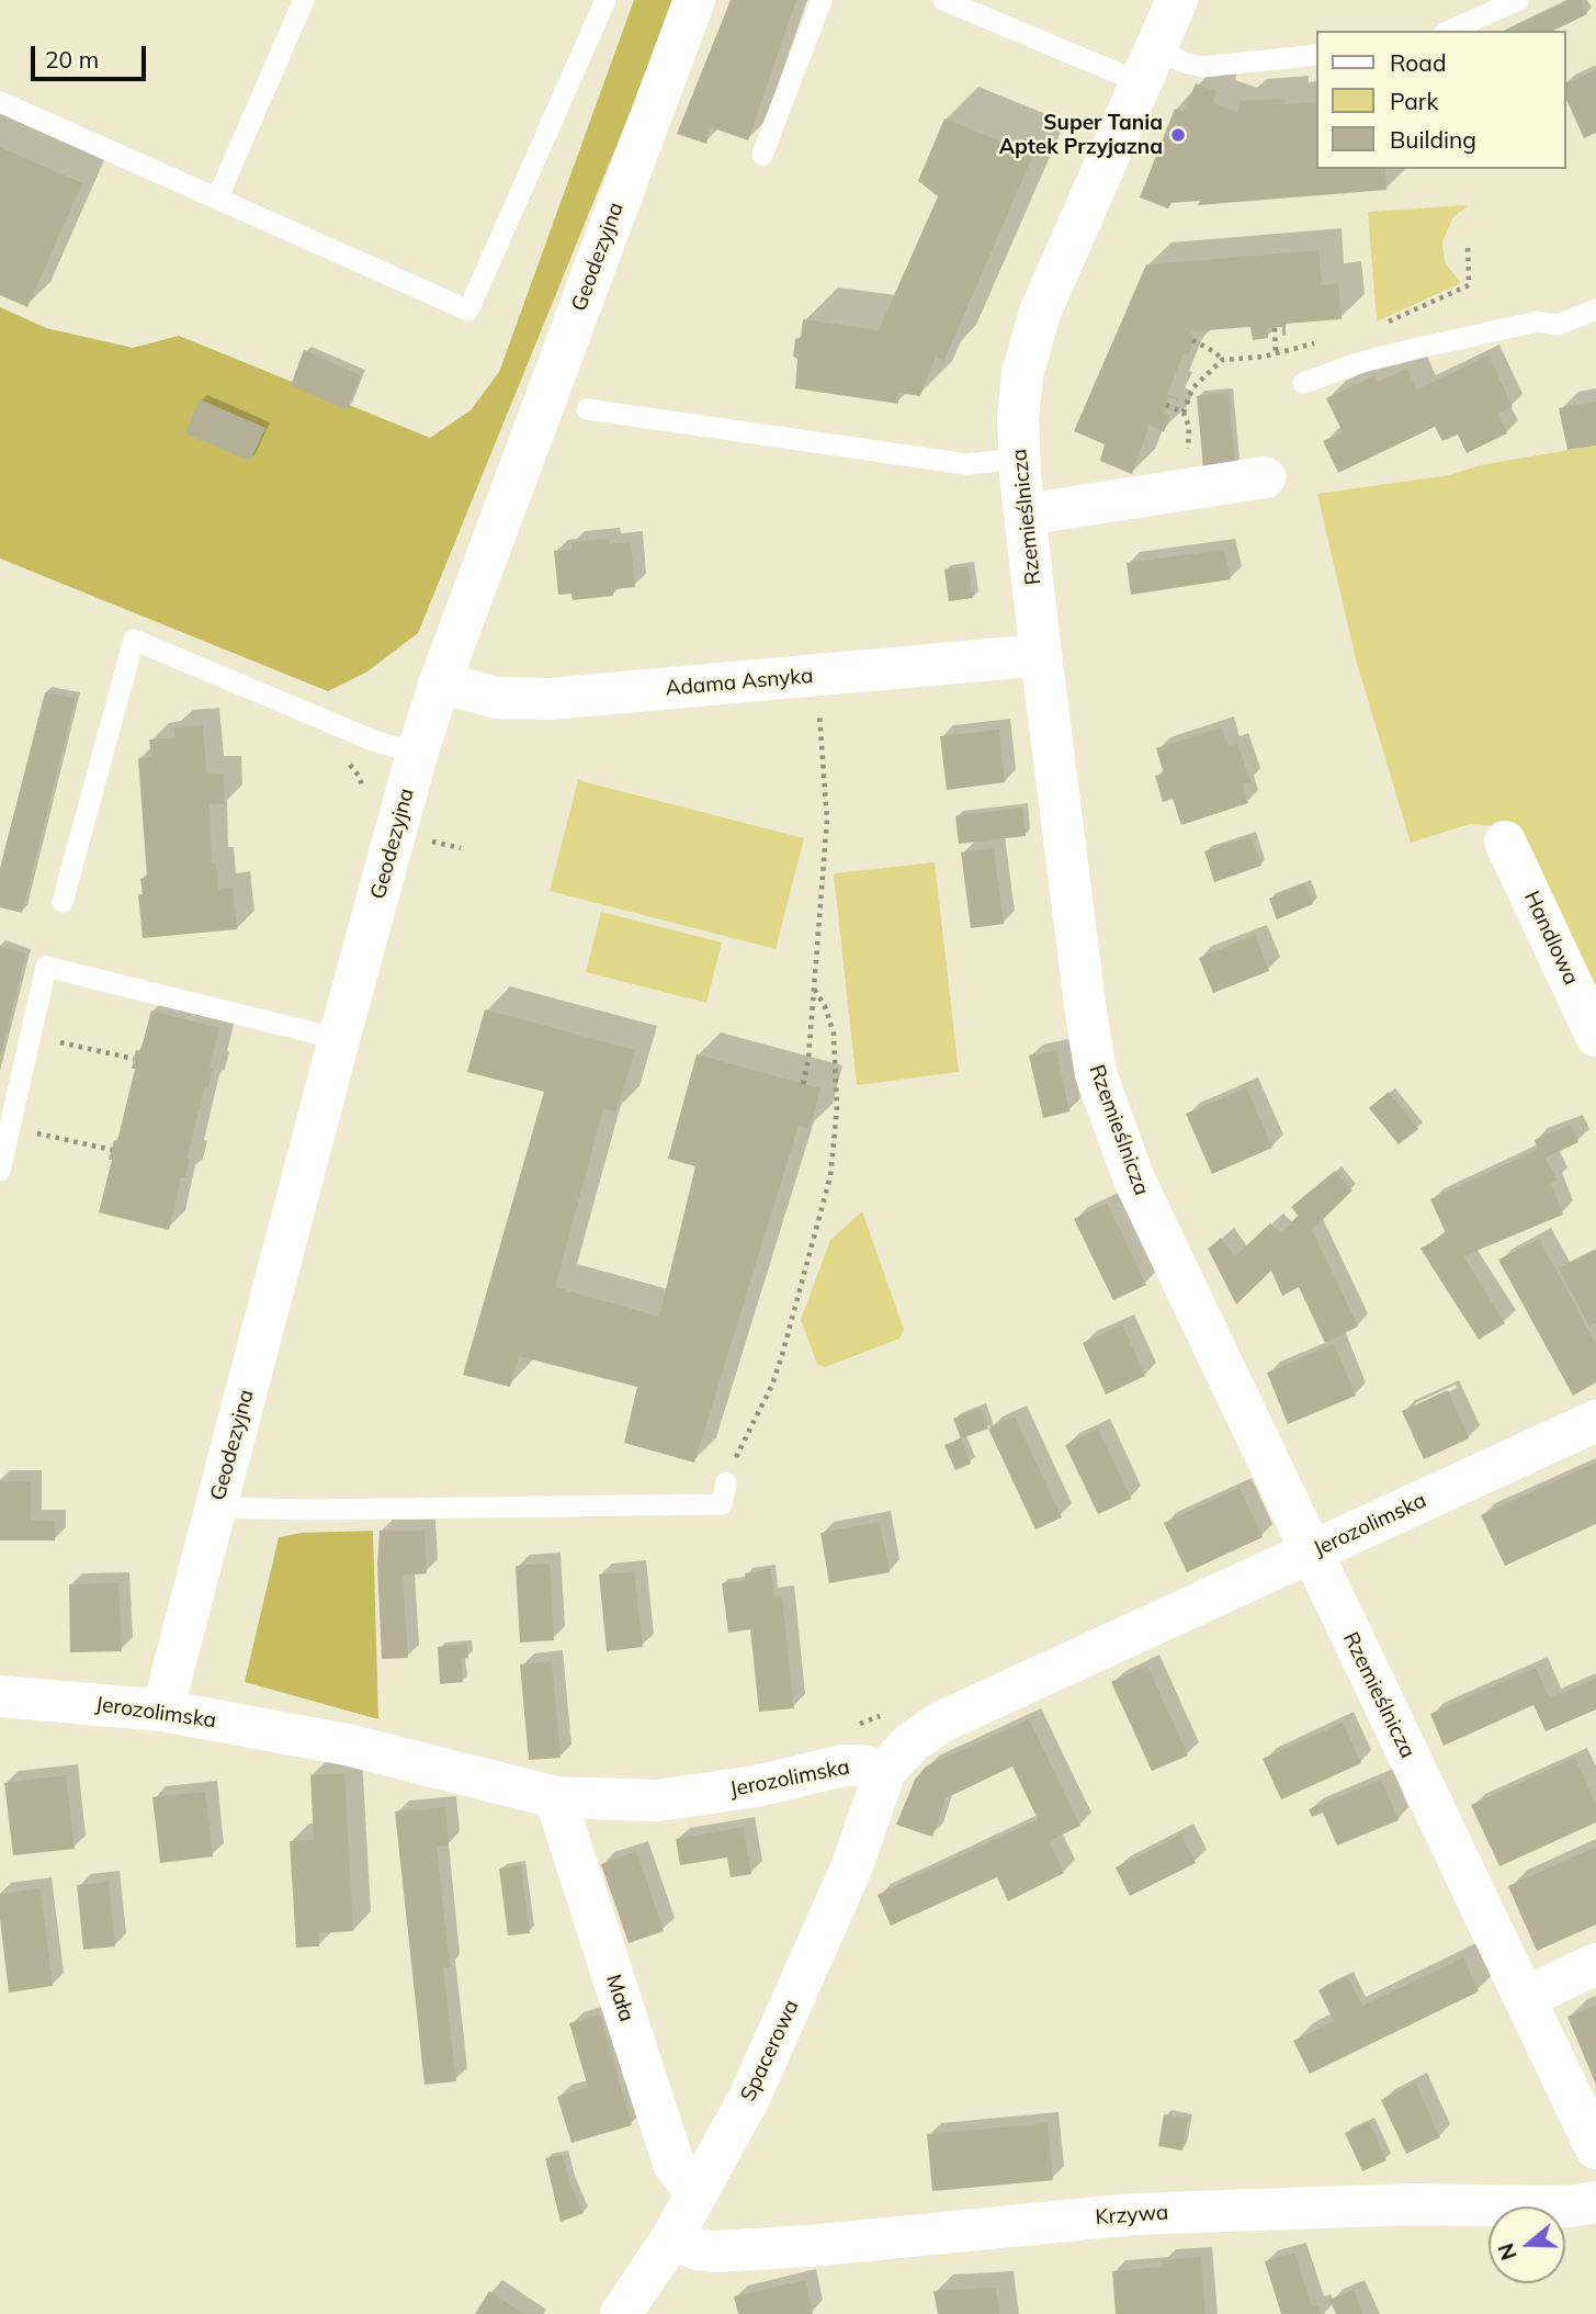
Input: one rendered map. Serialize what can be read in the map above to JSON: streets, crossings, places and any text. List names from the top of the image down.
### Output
{
  "streets": {
    "street": [
      "Geodezyjna",
      "Rzemieślnicza",
      "Adama Asnyka",
      "Handlowa",
      "Jerozolimska",
      "Mała",
      "Spacerowa",
      "Krzywa"
    ]
  },
  "crossings": [
    ["Geodezyjna", "Adama Asnyka"],
    ["Geodezyjna", "Jerozolimska"],
    ["Rzemieślnicza", "Adama Asnyka"],
    ["Rzemieślnicza", "Jerozolimska"],
    ["Jerozolimska", "Mała"],
    ["Jerozolimska", "Spacerowa"],
    ["Mała", "Spacerowa"],
    ["Spacerowa", "Krzywa"]
  ],
  "places": ["Super Tania Aptek Przyjazna"],
  "legend": ["Road", "Park", "Building"],
  "scale_bar": "20 m",
  "north": "left"
}
